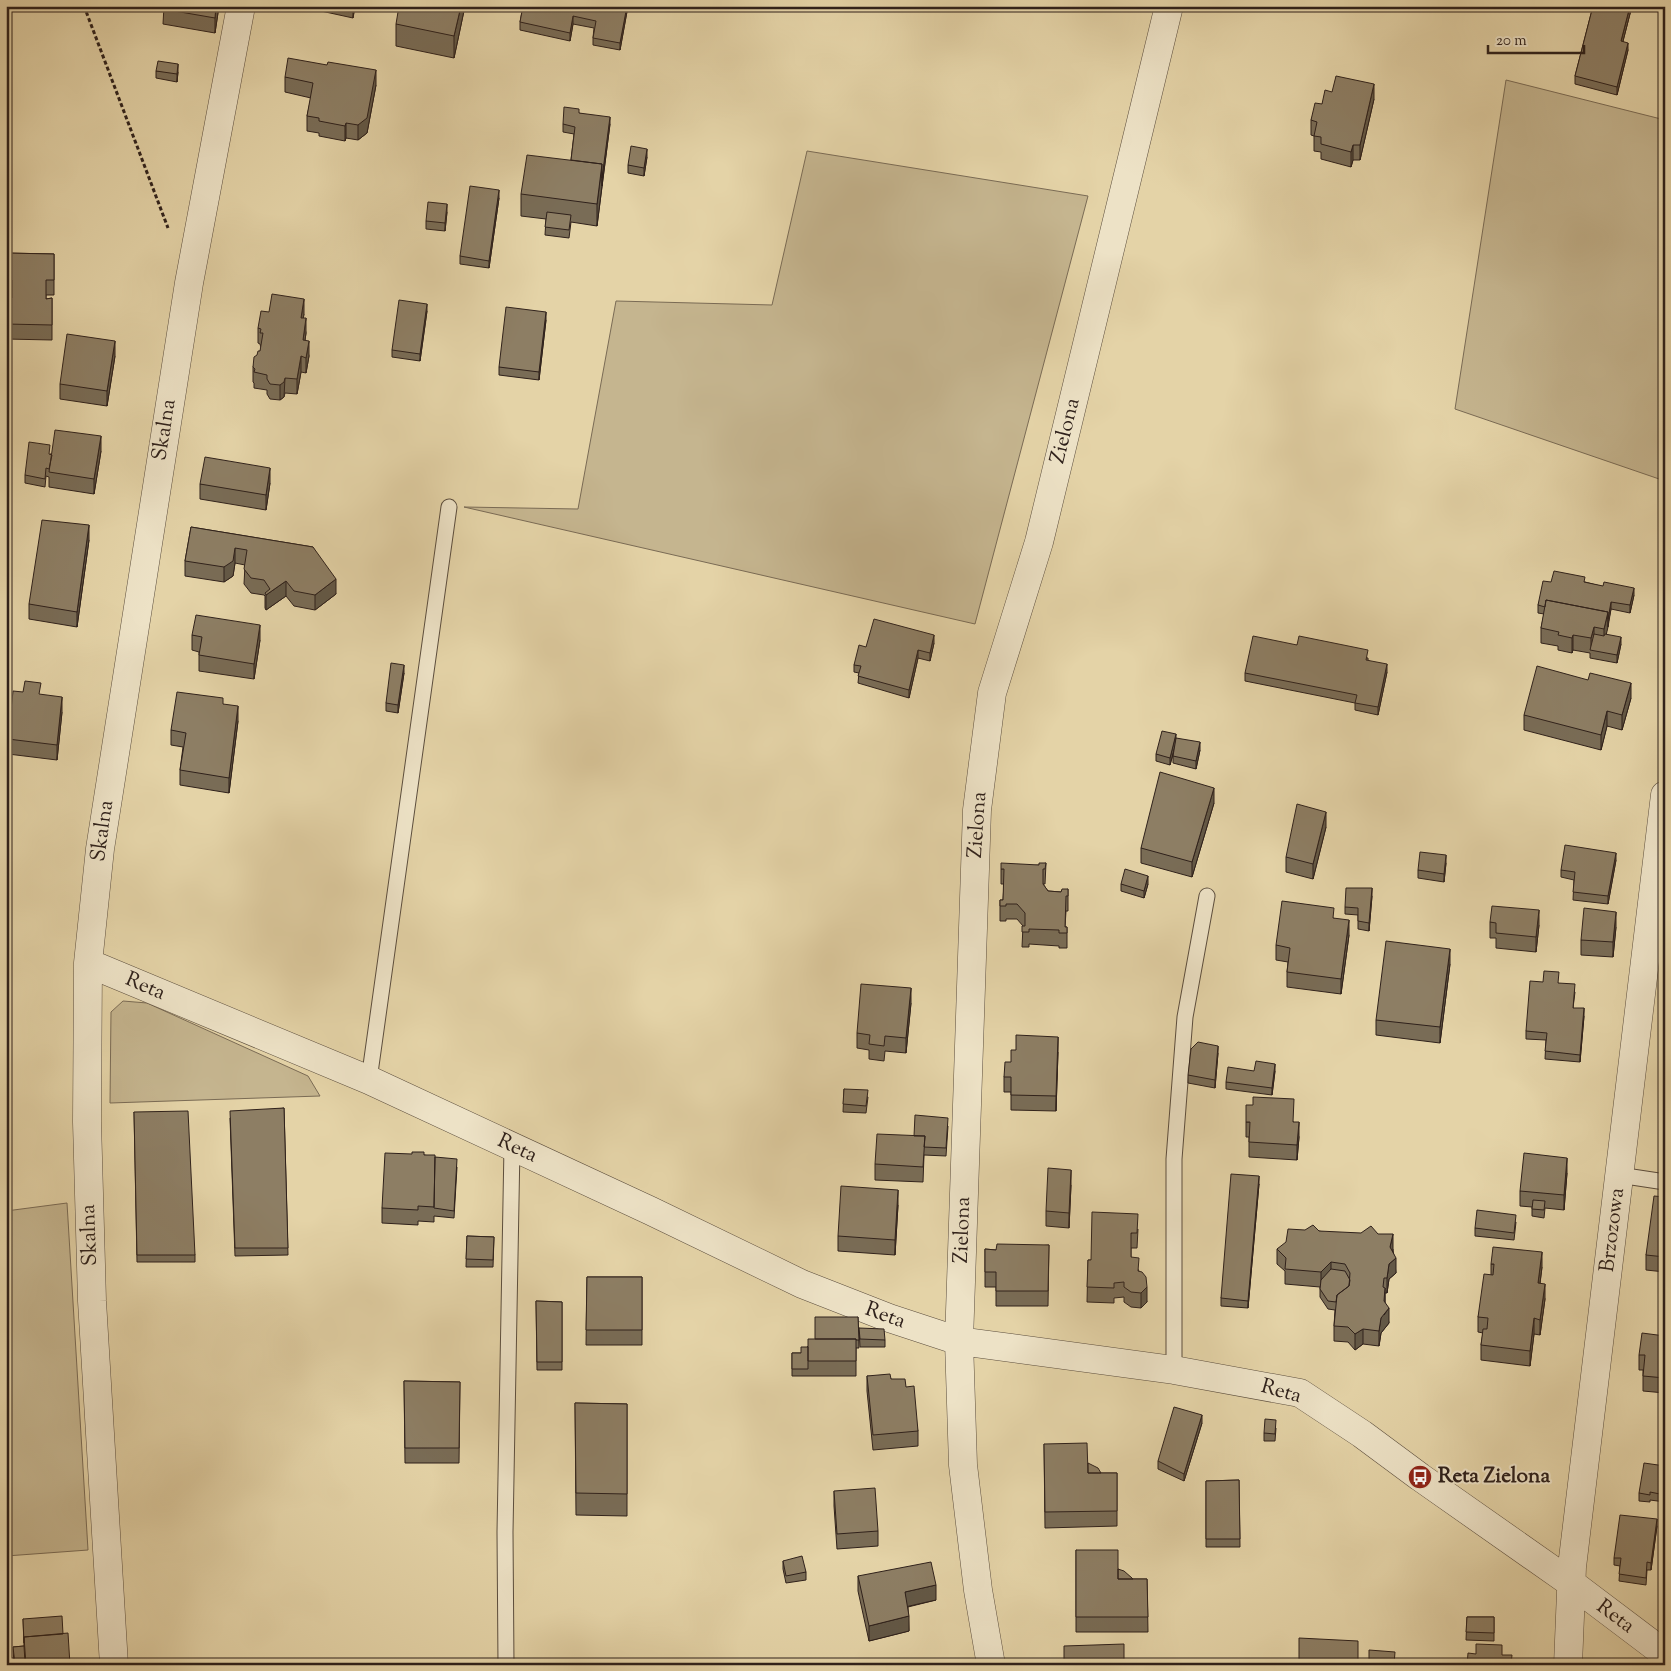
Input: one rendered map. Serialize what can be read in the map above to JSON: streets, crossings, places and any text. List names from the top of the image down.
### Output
{
  "streets": {
    "street": [
      "Skalna",
      "Zielona",
      "Reta",
      "Brzozowa"
    ]
  },
  "crossings": [
    ["Skalna", "Reta"],
    ["Zielona", "Reta"],
    ["Reta", "Brzozowa"]
  ],
  "places": {
    "bus stop": ["Reta Zielona"]
  },
  "scale_bar": "20 m"
}
